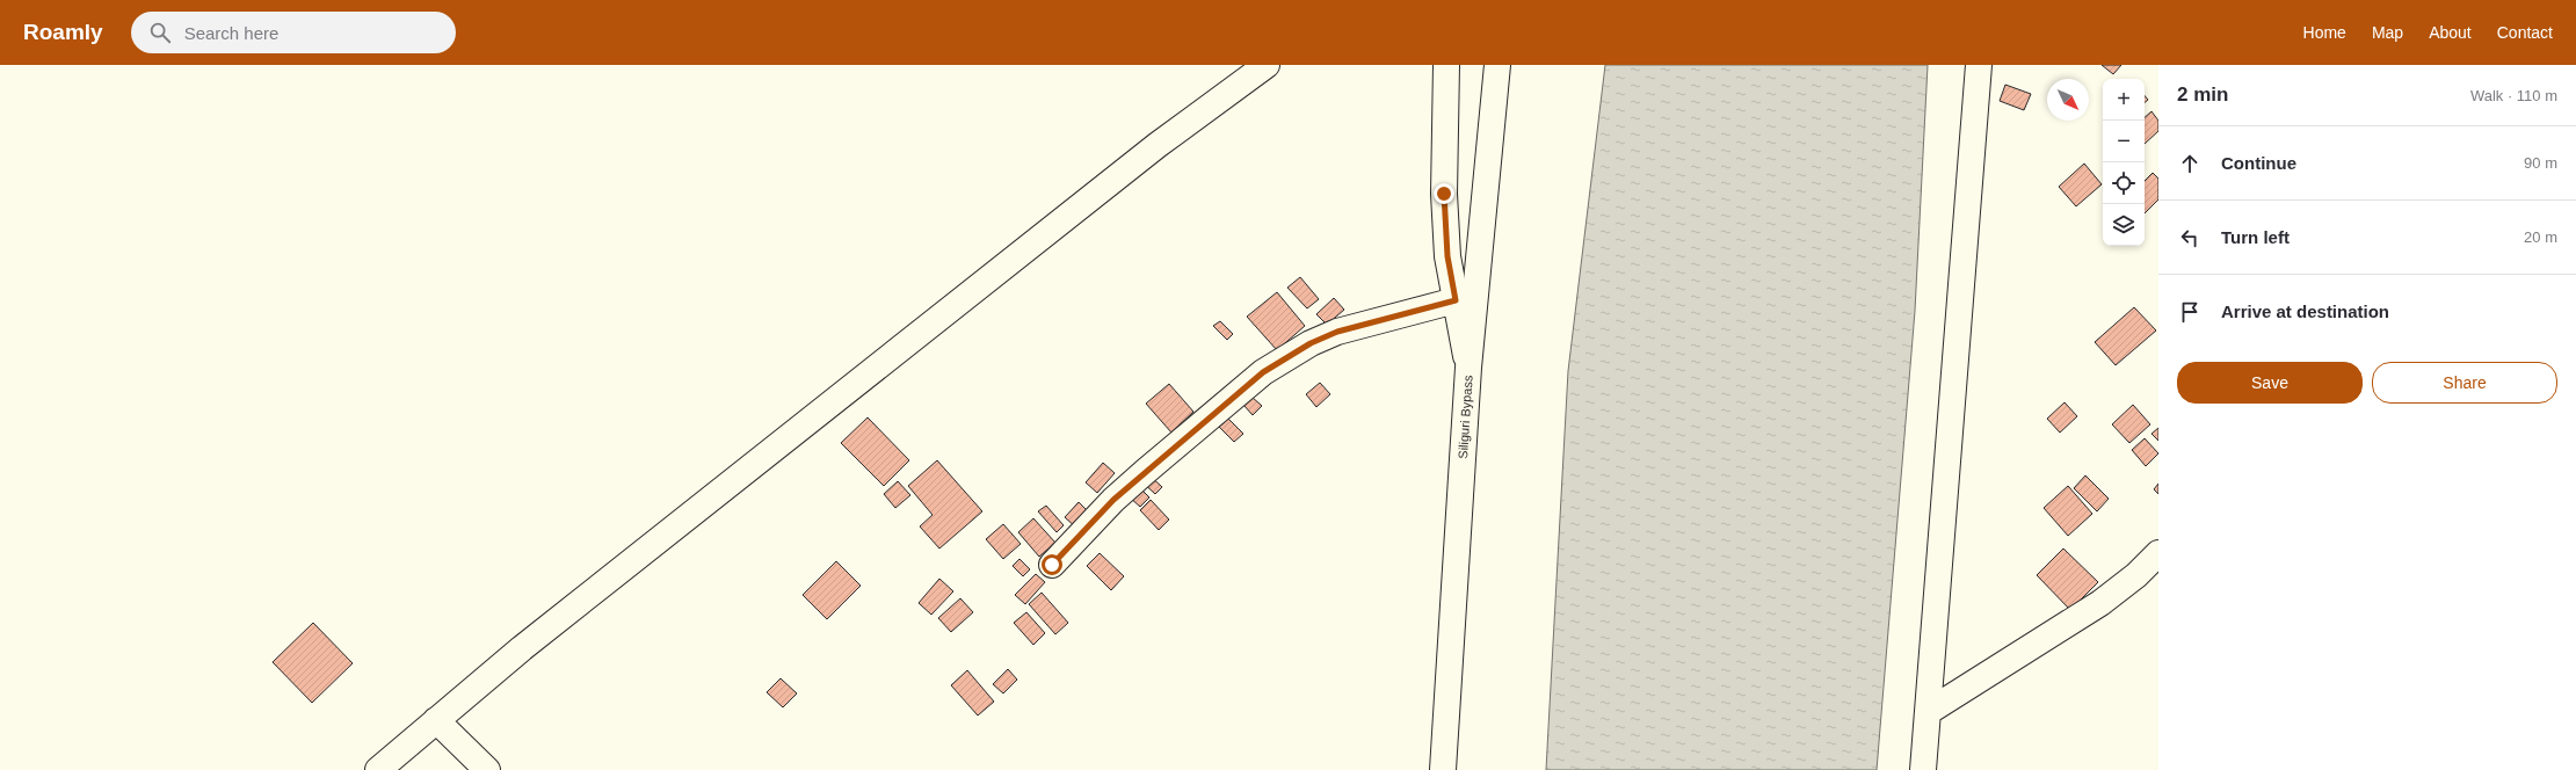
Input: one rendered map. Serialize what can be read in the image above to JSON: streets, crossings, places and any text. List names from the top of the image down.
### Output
{
  "streets": {
    "main road": ["Siliguri Bypass"]
  },
  "north": "bottom right",
  "page": {
    "header": "Roamly",
    "search": "Search here",
    "nav": [
      "Home",
      "Map",
      "About",
      "Contact"
    ],
    "heading": ["2 min", "Walk · 110 m"],
    "map_buttons": ["+", "−"],
    "list": [
      ["Continue", "90 m"],
      ["Turn left", "20 m"],
      "Arrive at destination"
    ],
    "buttons": ["Save", "Share"]
  }
}
